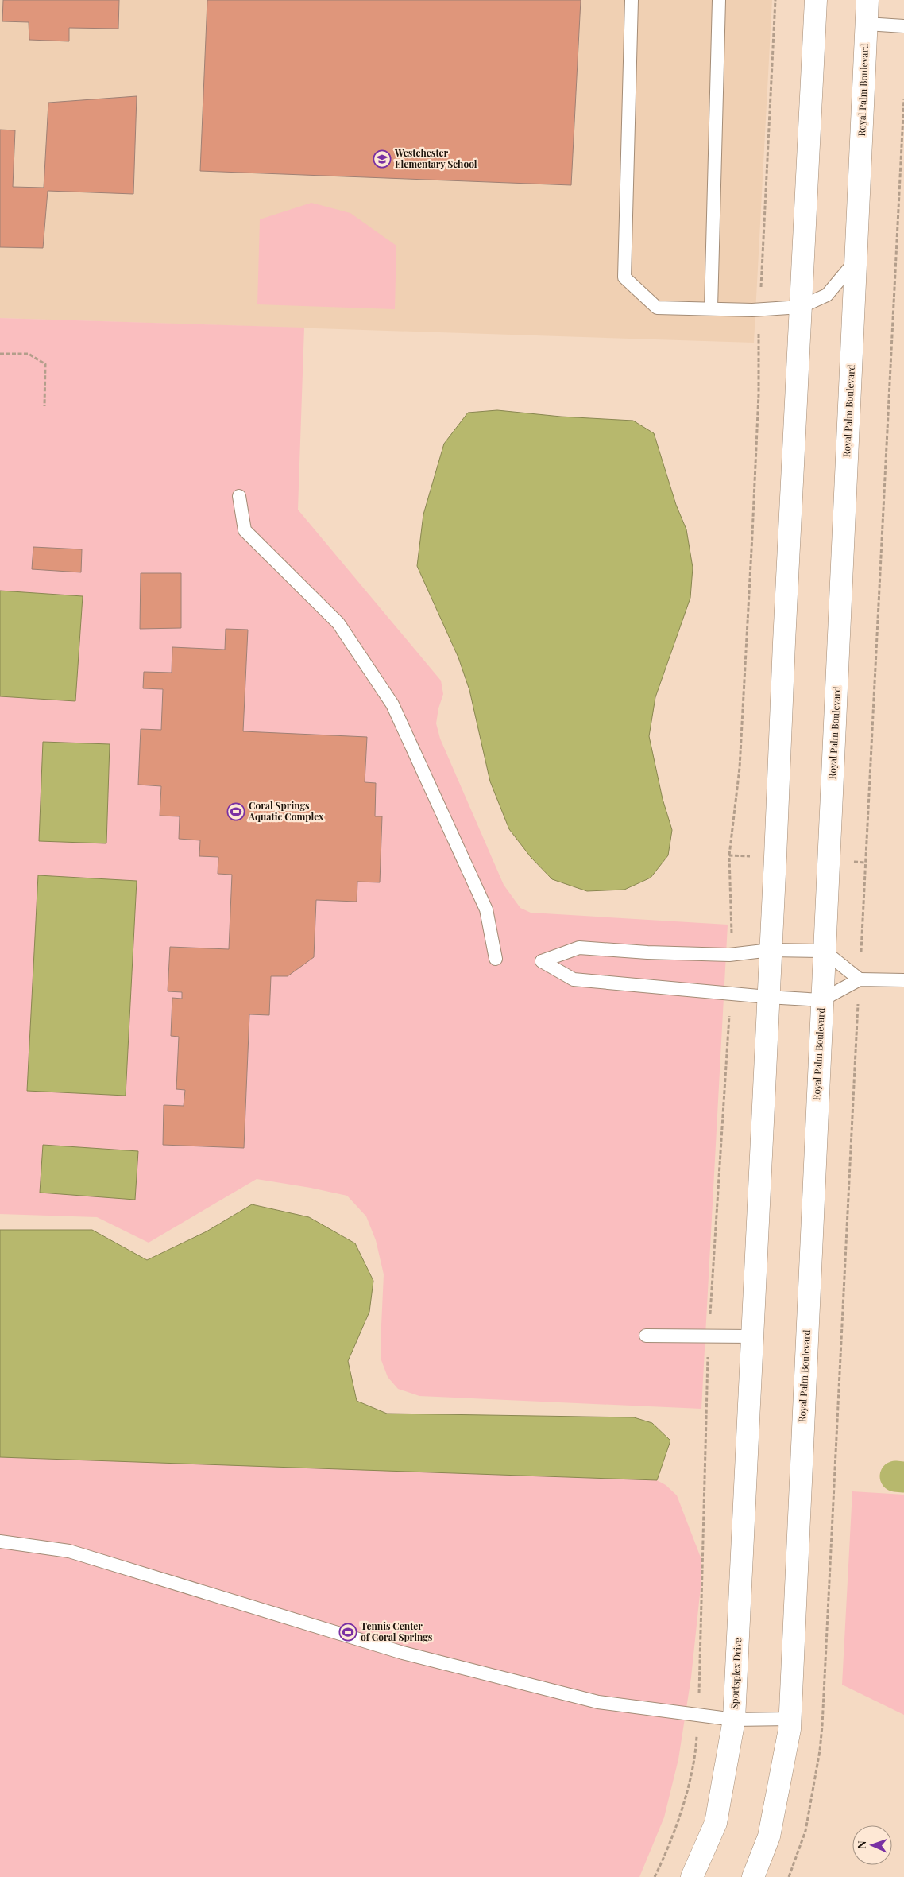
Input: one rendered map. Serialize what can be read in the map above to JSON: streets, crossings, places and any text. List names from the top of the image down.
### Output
{
  "streets": {
    "street": ["Royal Palm Boulevard", "Sportsplex Drive"]
  },
  "places": {
    "school or university": ["Westchester Elementary School"],
    "sports": ["Coral Springs Aquatic Complex", "Tennis Center of Coral Springs"]
  },
  "north": "left"
}
